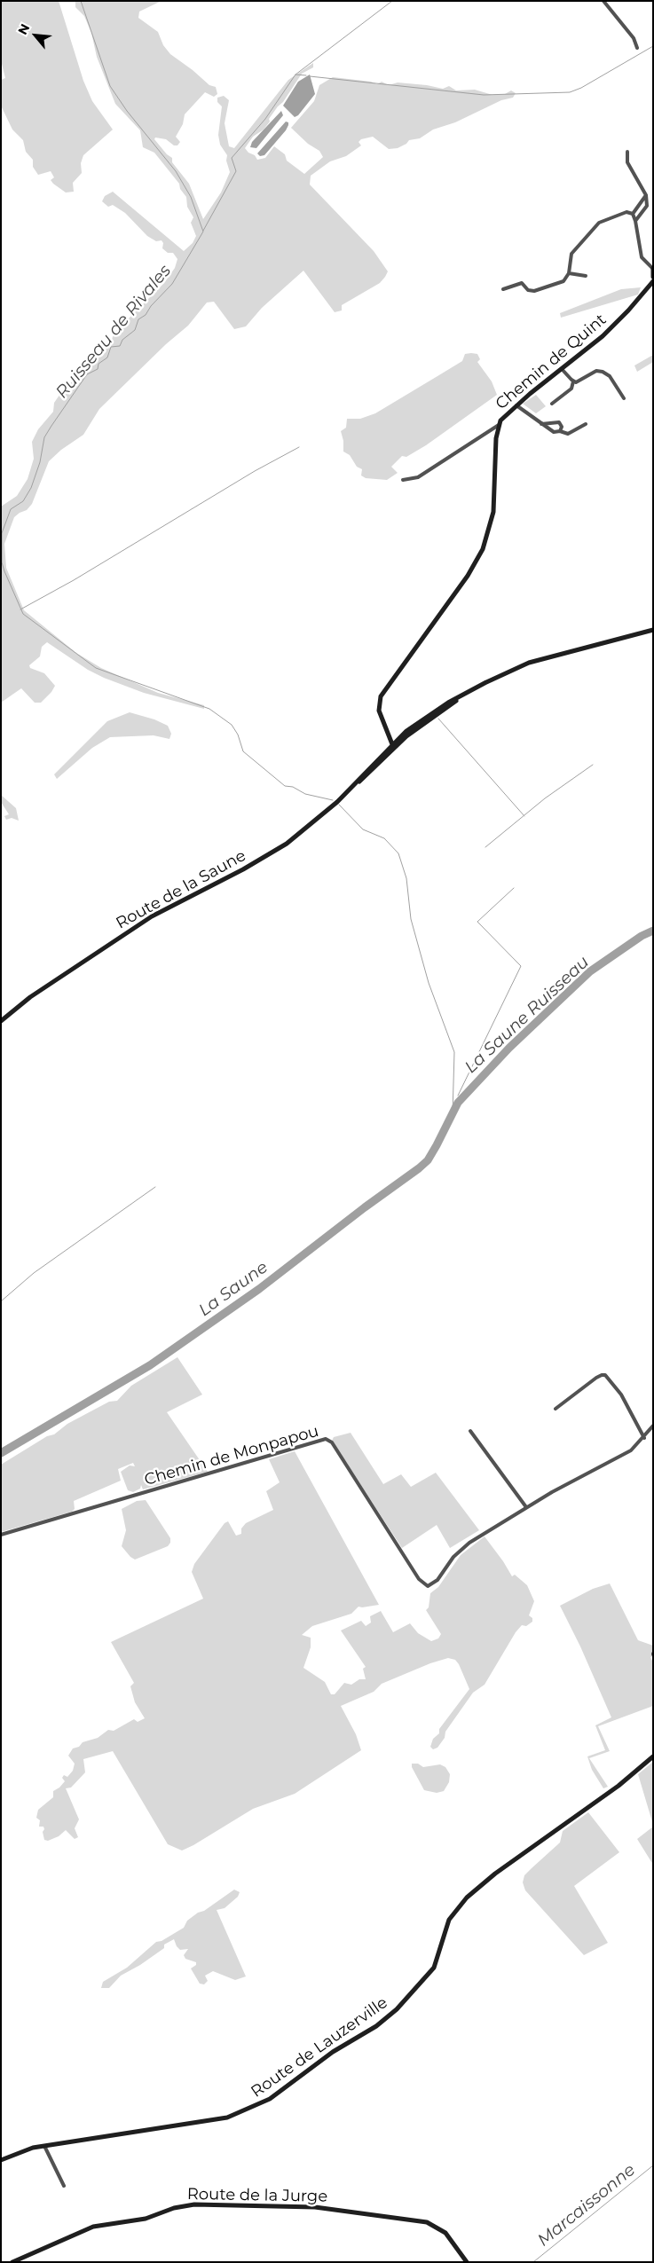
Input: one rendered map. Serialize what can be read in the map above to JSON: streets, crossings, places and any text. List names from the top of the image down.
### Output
{
  "streets": {
    "street": [
      "Chemin de Quint",
      "Route de la Saune",
      "Chemin de Monpapou",
      "Route de Lauzerville",
      "Route de la Jurge"
    ]
  },
  "crossings": [
    ["Chemin de Quint", "Route de la Saune"]
  ],
  "water": [
    "Ruisseau de Rivales",
    "La Saune Ruisseau",
    "La Saune",
    "Marcaissonne"
  ],
  "north": "top left"
}
